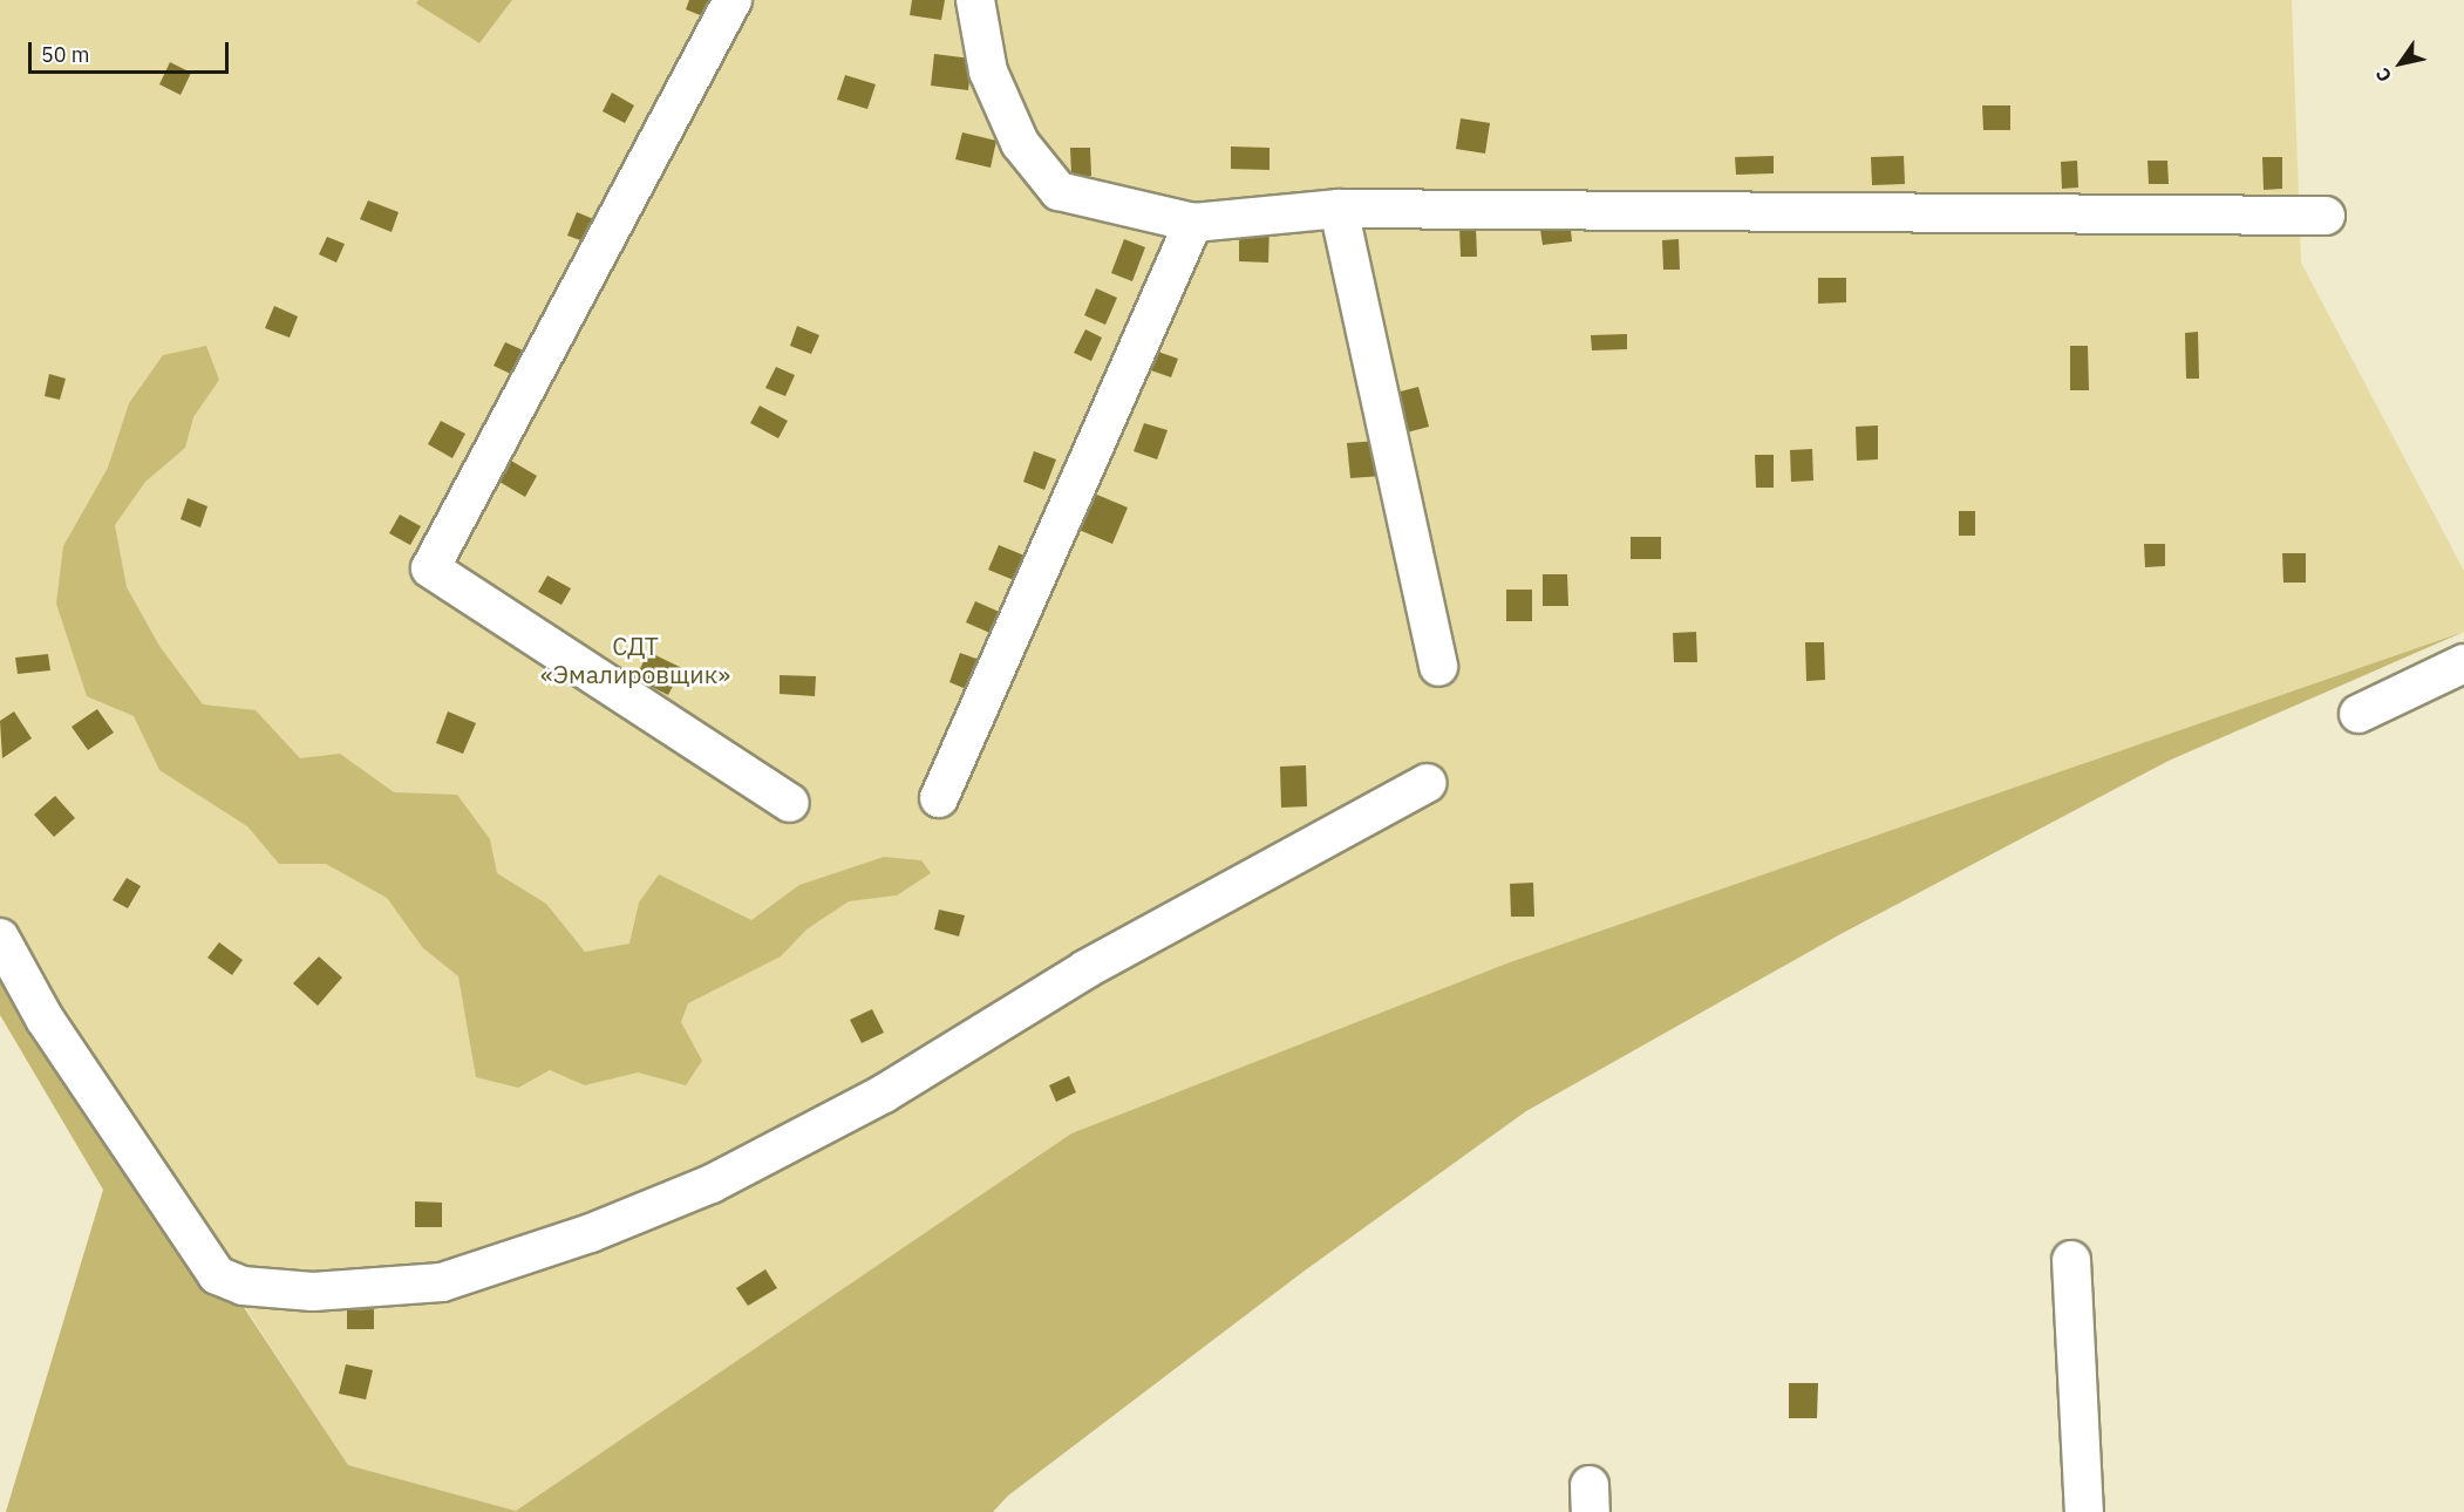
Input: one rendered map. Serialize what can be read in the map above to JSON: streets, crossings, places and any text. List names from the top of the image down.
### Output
{
  "parks": ["СДТ «Эмалировщик»"],
  "scale_bar": "50 m",
  "north": "bottom left"
}
